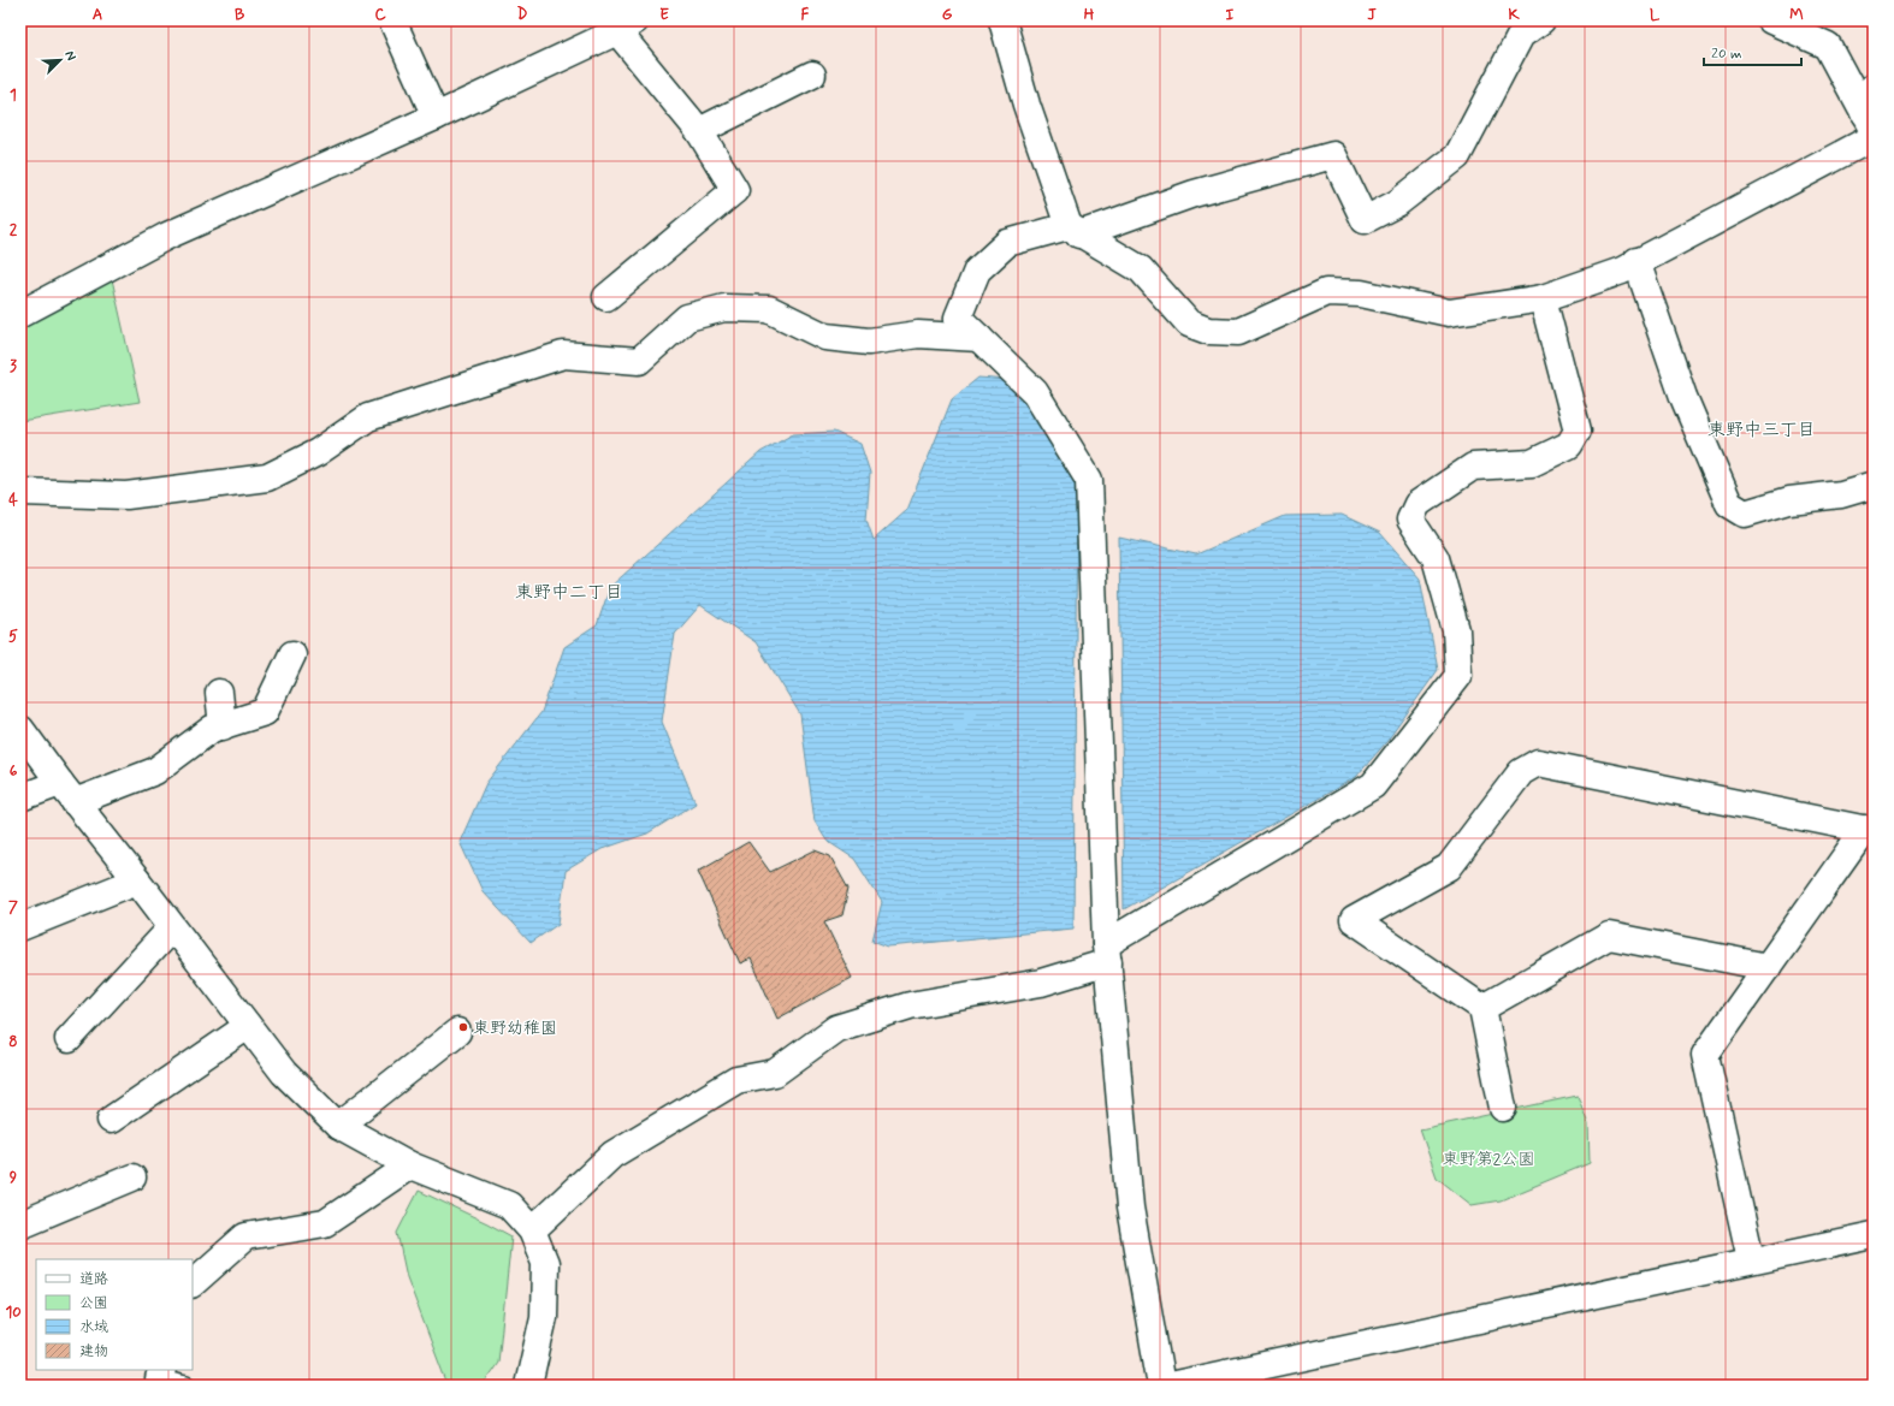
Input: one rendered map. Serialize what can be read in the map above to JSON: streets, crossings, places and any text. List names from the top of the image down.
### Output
{
  "districts": ["東野中三丁目", "東野中二丁目"],
  "parks": ["東野第2公園"],
  "places": ["東野幼稚園"],
  "legend": [
    "道路",
    "公園",
    "水域",
    "建物"
  ],
  "scale_bar": "20 m",
  "north": "top right",
  "grid": {
    "columns": [
      "A",
      "B",
      "C",
      "D",
      "E",
      "F",
      "G",
      "H",
      "I",
      "J",
      "K",
      "L",
      "M"
    ],
    "rows": [
      "1",
      "2",
      "3",
      "4",
      "5",
      "6",
      "7",
      "8",
      "9",
      "10"
    ]
  }
}
